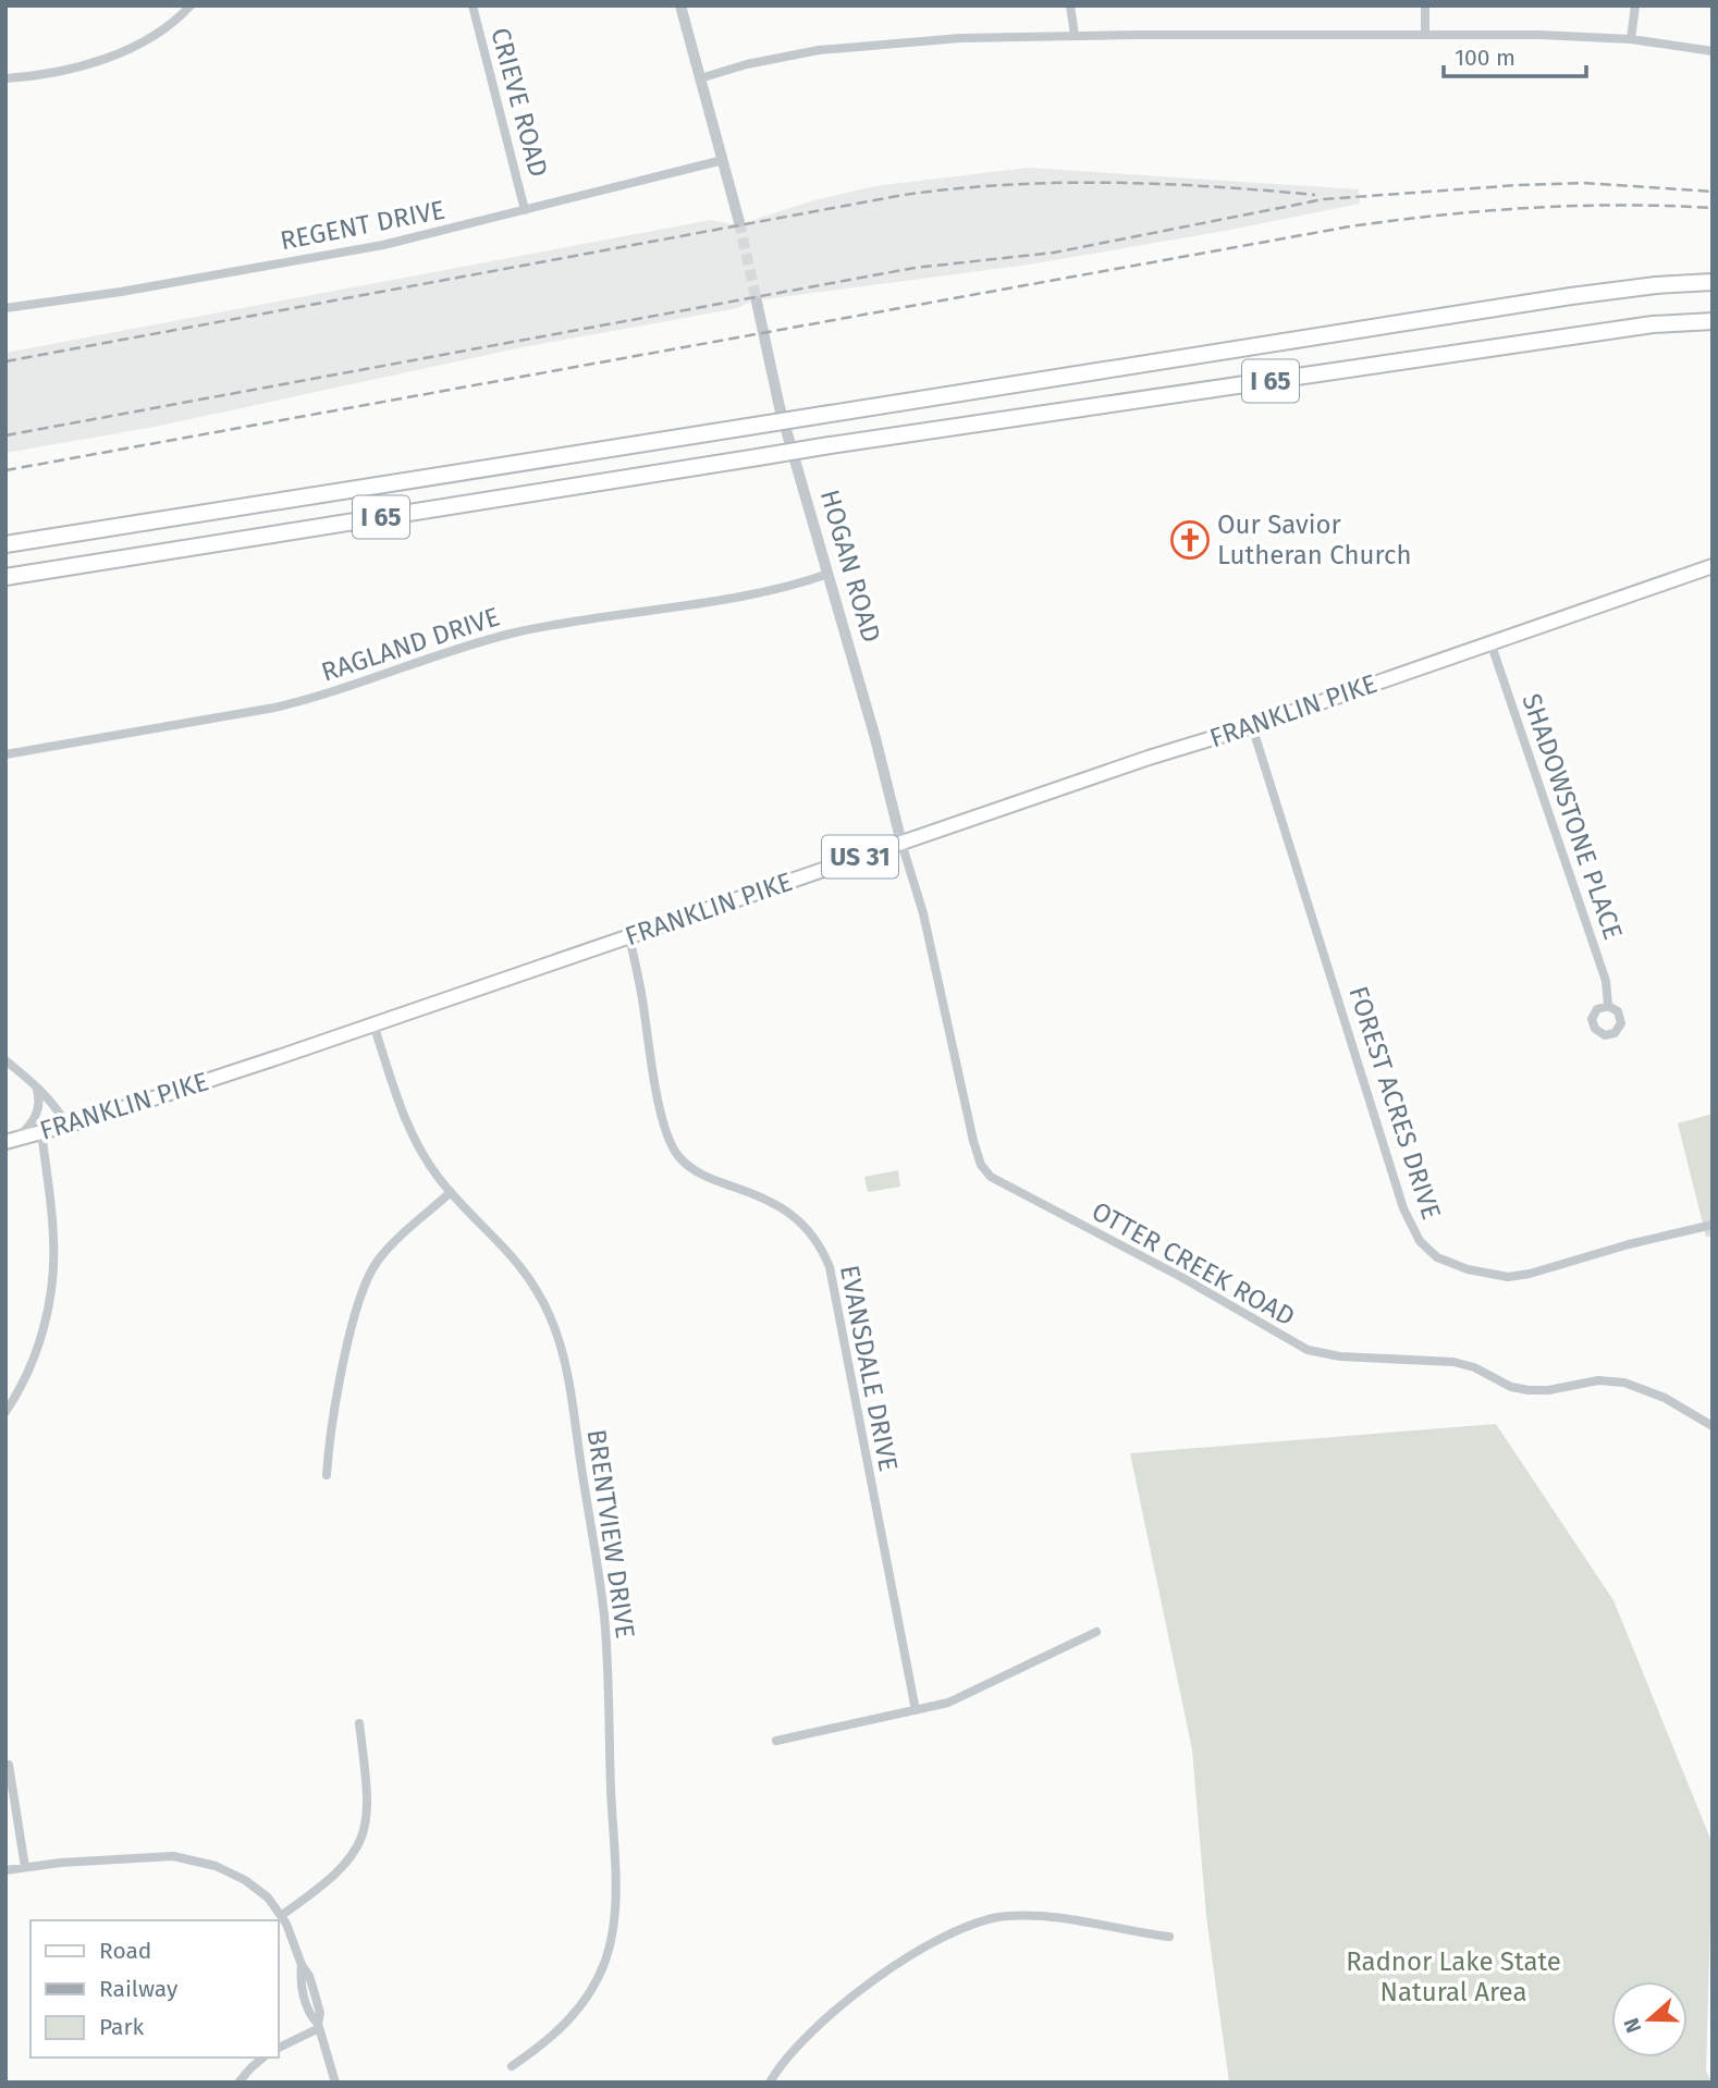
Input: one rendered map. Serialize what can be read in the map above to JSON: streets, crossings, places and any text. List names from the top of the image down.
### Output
{
  "streets": {
    "highway": ["I 65"],
    "main road": ["FRANKLIN PIKE", "US 31"],
    "street": [
      "CRIEVE ROAD",
      "REGENT DRIVE",
      "HOGAN ROAD",
      "RAGLAND DRIVE",
      "SHADOWSTONE PLACE",
      "FOREST ACRES DRIVE",
      "OTTER CREEK ROAD",
      "EVANSDALE DRIVE",
      "BRENTVIEW DRIVE"
    ]
  },
  "crossings": [
    ["CRIEVE ROAD", "REGENT DRIVE"],
    ["HOGAN ROAD", "RAGLAND DRIVE"],
    ["HOGAN ROAD", "FRANKLIN PIKE"],
    ["HOGAN ROAD", "OTTER CREEK ROAD"],
    ["FRANKLIN PIKE", "SHADOWSTONE PLACE"],
    ["FRANKLIN PIKE", "FOREST ACRES DRIVE"],
    ["FRANKLIN PIKE", "OTTER CREEK ROAD"],
    ["FRANKLIN PIKE", "EVANSDALE DRIVE"],
    ["FRANKLIN PIKE", "BRENTVIEW DRIVE"]
  ],
  "parks": ["Radnor Lake State Natural Area"],
  "places": {
    "church": ["Our Savior Lutheran Church"]
  },
  "legend": ["Road", "Railway", "Park"],
  "scale_bar": "100 m",
  "north": "left"
}
